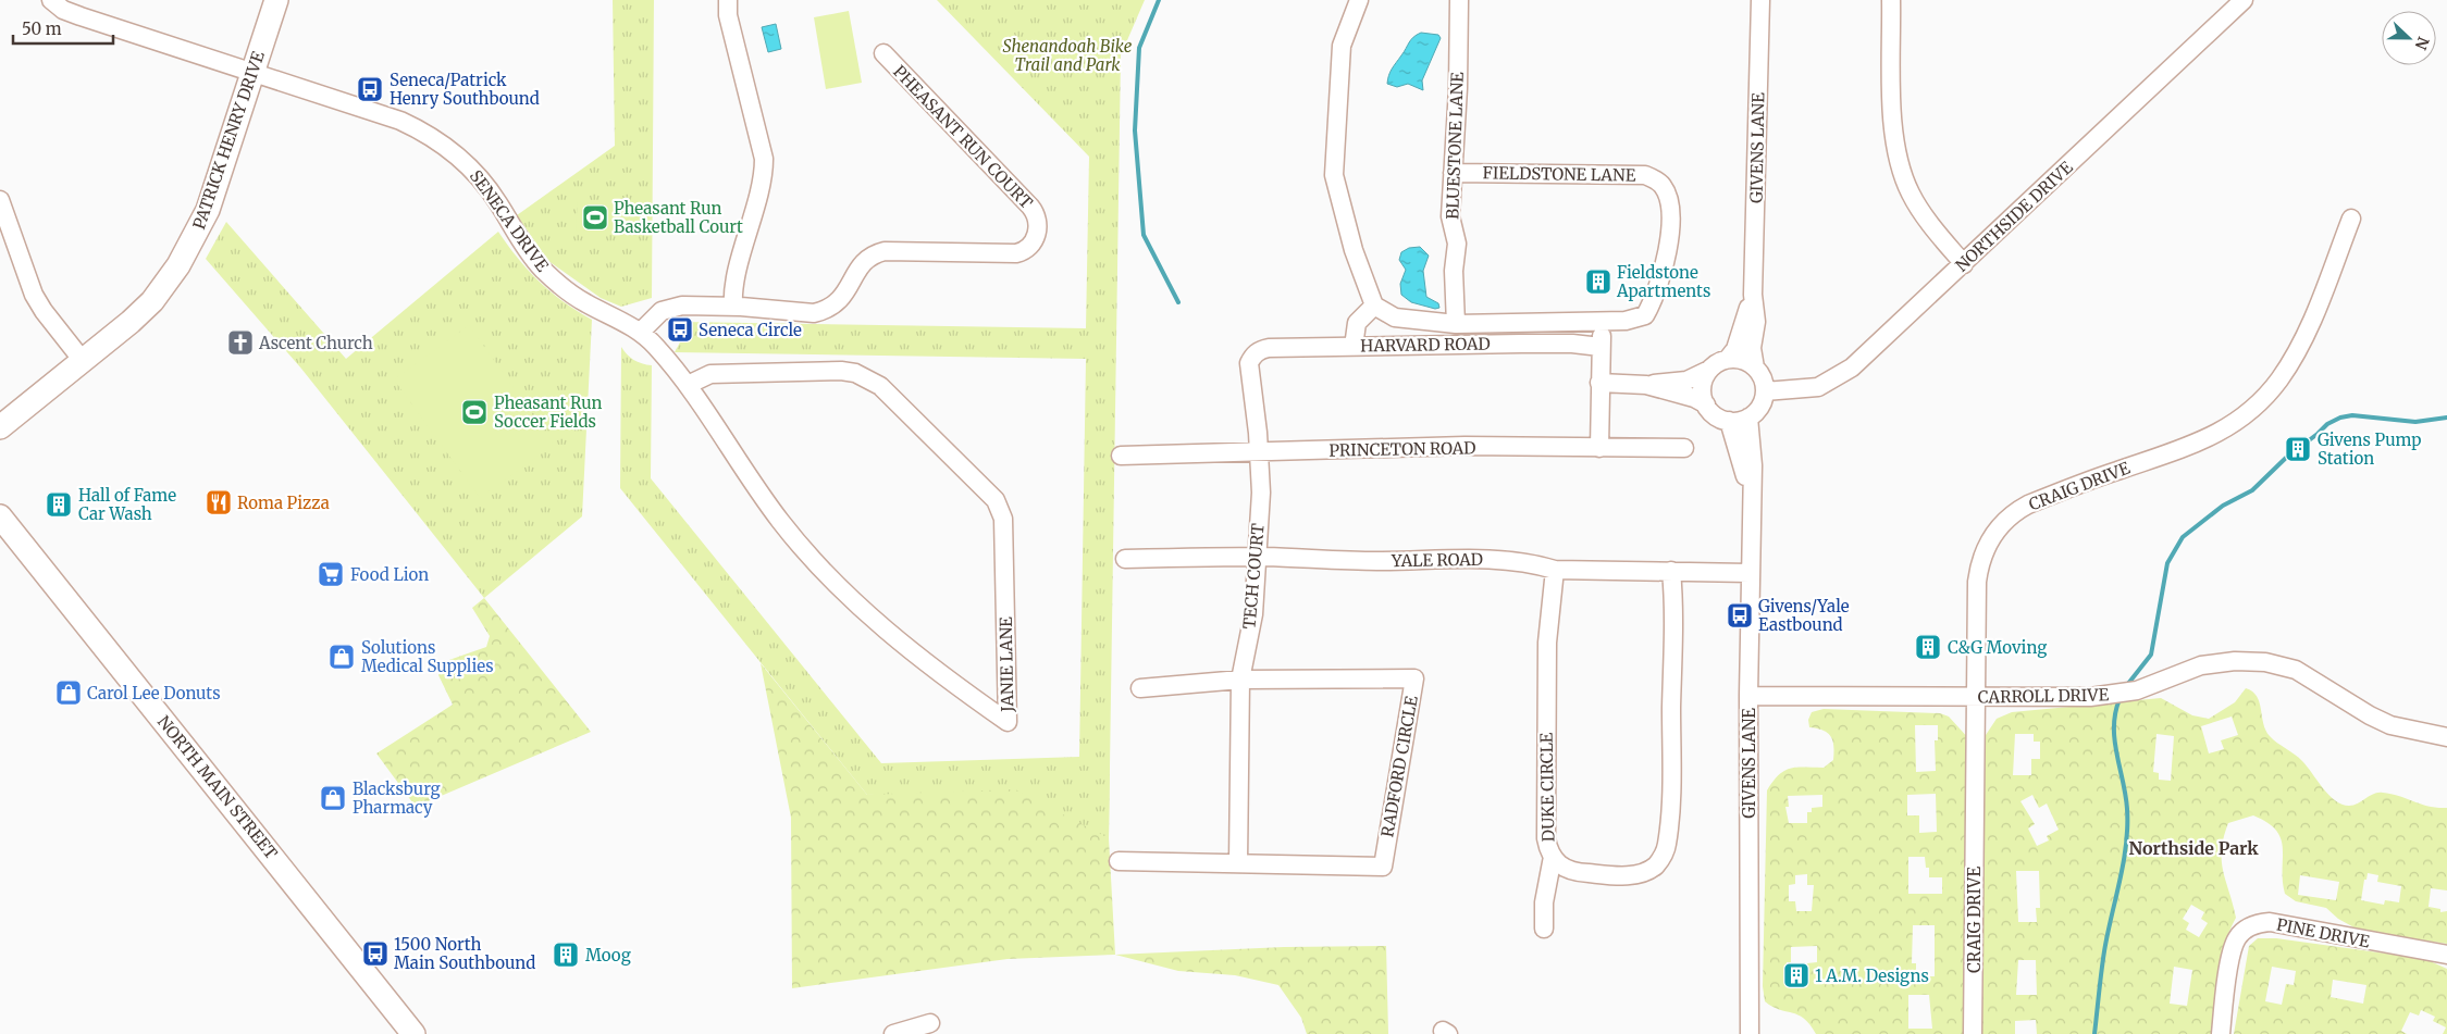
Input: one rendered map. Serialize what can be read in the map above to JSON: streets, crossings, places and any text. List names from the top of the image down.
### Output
{
  "streets": {
    "main road": ["PATRICK HENRY DRIVE", "NORTH MAIN STREET"],
    "street": [
      "PHEASANT RUN COURT",
      "BLUESTONE LANE",
      "GIVENS LANE",
      "FIELDSTONE LANE",
      "NORTHSIDE DRIVE",
      "SENECA DRIVE",
      "HARVARD ROAD",
      "PRINCETON ROAD",
      "CRAIG DRIVE",
      "YALE ROAD",
      "TECH COURT",
      "JANIE LANE",
      "CARROLL DRIVE",
      "RADFORD CIRCLE",
      "DUKE CIRCLE",
      "PINE DRIVE"
    ]
  },
  "crossings": [
    ["PHEASANT RUN COURT", "SENECA DRIVE"],
    ["PHEASANT RUN COURT", "JANIE LANE"],
    ["PATRICK HENRY DRIVE", "SENECA DRIVE"],
    ["BLUESTONE LANE", "FIELDSTONE LANE"],
    ["GIVENS LANE", "NORTHSIDE DRIVE"],
    ["GIVENS LANE", "YALE ROAD"],
    ["GIVENS LANE", "CARROLL DRIVE"],
    ["SENECA DRIVE", "JANIE LANE"],
    ["HARVARD ROAD", "TECH COURT"],
    ["PRINCETON ROAD", "TECH COURT"],
    ["CRAIG DRIVE", "CARROLL DRIVE"],
    ["YALE ROAD", "TECH COURT"],
    ["YALE ROAD", "DUKE CIRCLE"],
    ["TECH COURT", "RADFORD CIRCLE"]
  ],
  "districts": ["Northside Park"],
  "parks": ["Shenandoah Bike Trail and Park"],
  "places": {
    "bus stop": [
      "Seneca/Patrick Henry Southbound",
      "Seneca Circle",
      "Givens/Yale Eastbound",
      "1500 North Main Southbound"
    ],
    "sports": ["Pheasant Run Basketball Court", "Pheasant Run Soccer Fields"],
    "building": [
      "Fieldstone Apartments",
      "Givens Pump Station",
      "Hall of Fame Car Wash",
      "C&G Moving",
      "Moog",
      "1 A.M. Designs"
    ],
    "church": ["Ascent Church"],
    "restaurant": ["Roma Pizza"],
    "supermarket": ["Food Lion"],
    "shop": ["Solutions Medical Supplies", "Carol Lee Donuts", "Blacksburg Pharmacy"]
  },
  "scale_bar": "50 m",
  "north": "right"
}
